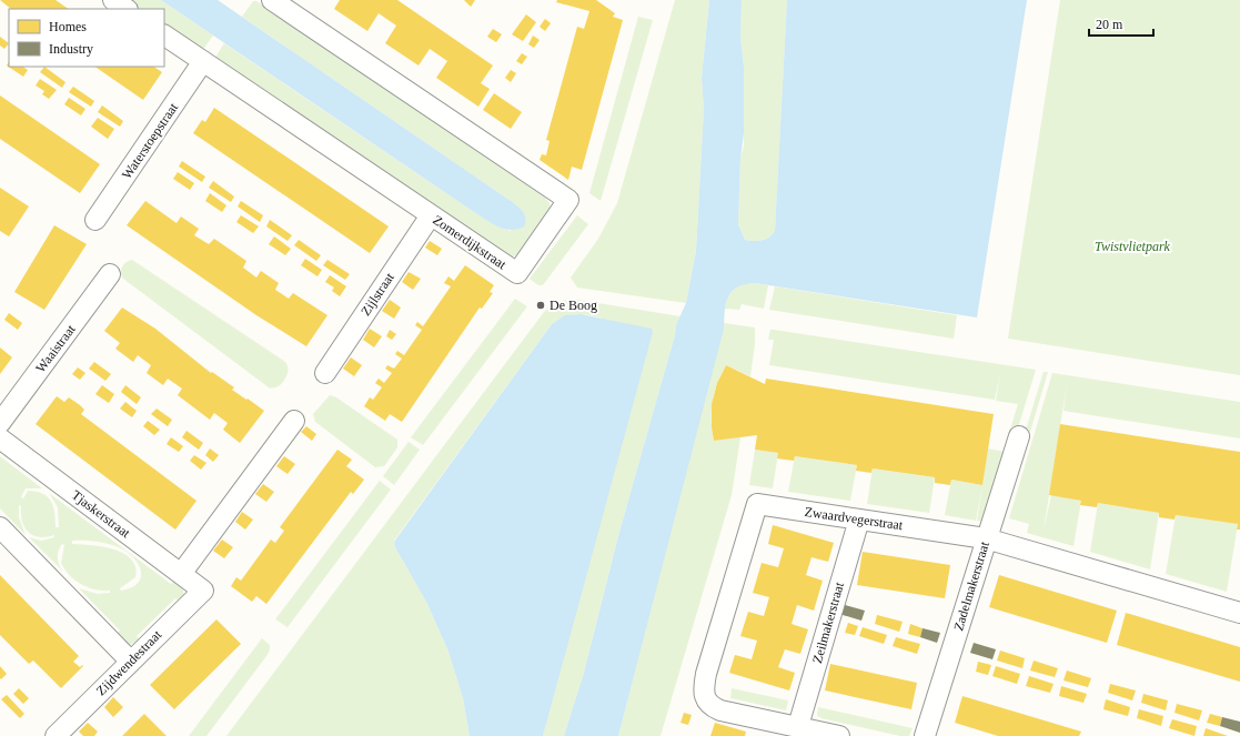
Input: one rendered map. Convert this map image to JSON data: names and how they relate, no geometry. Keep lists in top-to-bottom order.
{
  "streets": {
    "street": [
      "Waterstoepstraat",
      "Zomerdijkstraat",
      "Zijlstraat",
      "Waaistraat",
      "Tjaskerstraat",
      "Zwaardvegerstraat",
      "Zadelmakerstraat",
      "Zeilmakerstraat",
      "Zijdwendestraat"
    ]
  },
  "crossings": [
    ["Waterstoepstraat", "Zomerdijkstraat"],
    ["Zomerdijkstraat", "Zijlstraat"],
    ["Tjaskerstraat", "Zijdwendestraat"],
    ["Zwaardvegerstraat", "Zadelmakerstraat"],
    ["Zwaardvegerstraat", "Zeilmakerstraat"]
  ],
  "parks": ["Twistvlietpark"],
  "places": ["De Boog"],
  "legend": ["Homes", "Industry"],
  "scale_bar": "20 m"
}
